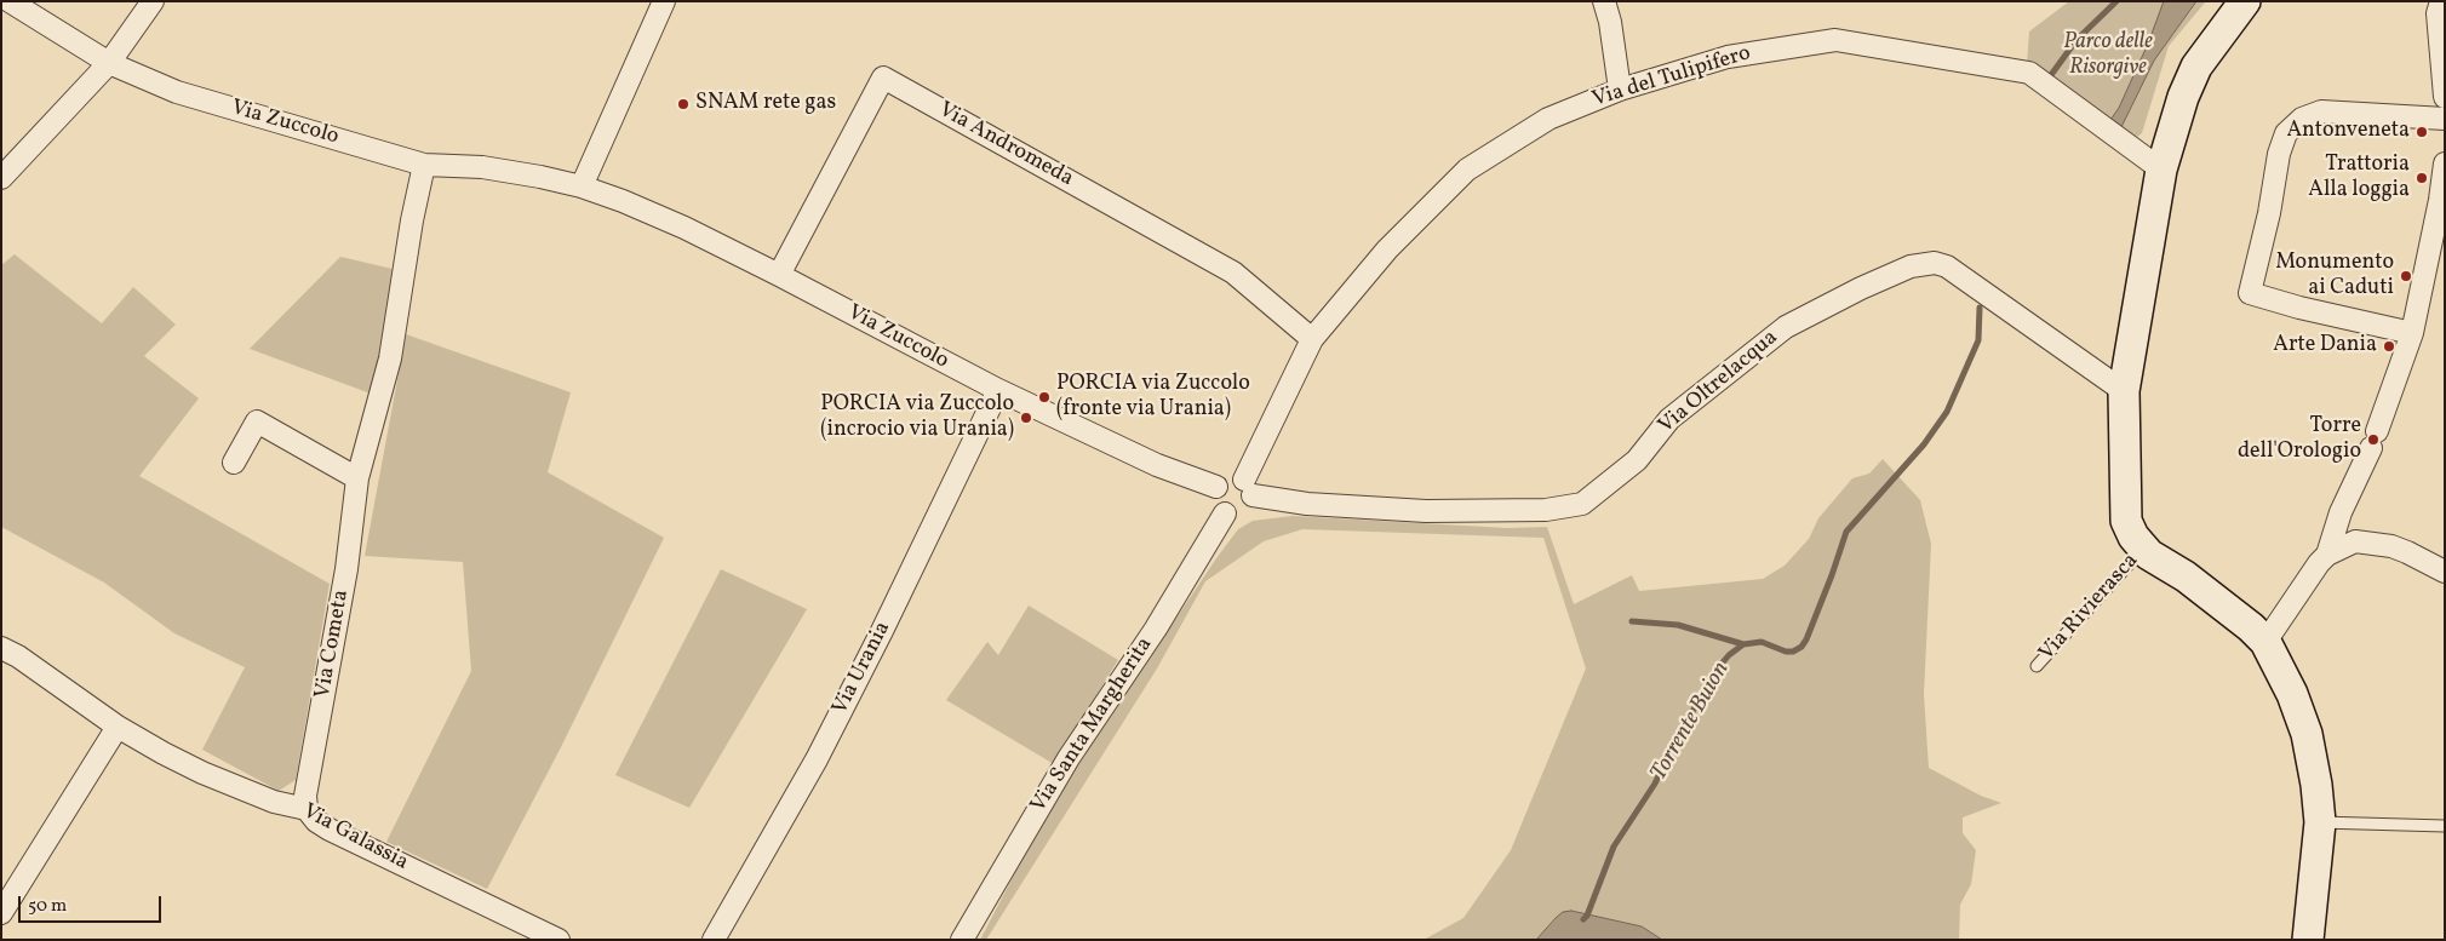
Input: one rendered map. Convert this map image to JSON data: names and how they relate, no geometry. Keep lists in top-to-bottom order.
{
  "streets": {
    "street": [
      "Via del Tulipifero",
      "Via Zuccolo",
      "Via Andromeda",
      "Via Oltrelacqua",
      "Via Rivierasca",
      "Via Cometa",
      "Via Urania",
      "Via Santa Margherita",
      "Via Galassia"
    ]
  },
  "crossings": [
    ["Via del Tulipifero", "Via Zuccolo"],
    ["Via del Tulipifero", "Via Andromeda"],
    ["Via del Tulipifero", "Via Oltrelacqua"],
    ["Via del Tulipifero", "Via Rivierasca"],
    ["Via del Tulipifero", "Via Santa Margherita"],
    ["Via Zuccolo", "Via Andromeda"],
    ["Via Zuccolo", "Via Oltrelacqua"],
    ["Via Zuccolo", "Via Cometa"],
    ["Via Zuccolo", "Via Urania"],
    ["Via Zuccolo", "Via Santa Margherita"],
    ["Via Oltrelacqua", "Via Rivierasca"],
    ["Via Oltrelacqua", "Via Santa Margherita"],
    ["Via Cometa", "Via Galassia"]
  ],
  "water": ["Torrente Buion"],
  "parks": ["Parco delle Risorgive"],
  "places": [
    "SNAM rete gas",
    "Antonveneta",
    "Trattoria Alla loggia",
    "Monumento ai Caduti",
    "Arte Dania",
    "PORCIA via Zuccolo (fronte via Urania)",
    "PORCIA via Zuccolo (incrocio via Urania)",
    "Torre dell'Orologio"
  ],
  "scale_bar": "50 m"
}
